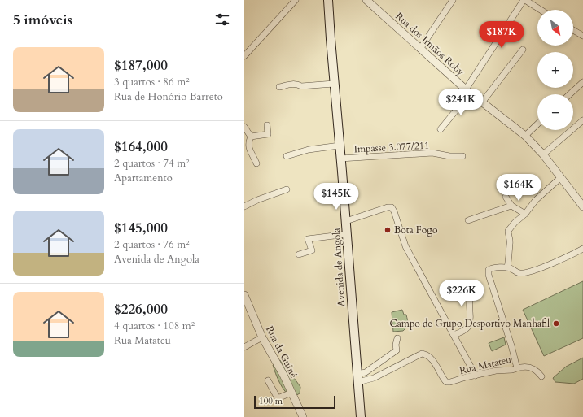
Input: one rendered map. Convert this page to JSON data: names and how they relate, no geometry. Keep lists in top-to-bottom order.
{
  "streets": {
    "main road": ["Avenida de Angola"],
    "street": [
      "Rua dos Irmãos Roby",
      "Impasse 3.077/211",
      "Rua da Guiné",
      "Rua Matateu"
    ]
  },
  "crossings": [
    ["Impasse 3.077/211", "Avenida de Angola"],
    ["Avenida de Angola", "Rua Matateu"]
  ],
  "places": ["Bota Fogo", "Campo de Grupo Desportivo Manhafil"],
  "scale_bar": "100 m",
  "north": "bottom right",
  "page": {
    "heading": "5 imóveis",
    "map_buttons": ["+", "−"],
    "price": [
      "$187K",
      "$241K",
      "$164K",
      "$145K",
      "$226K"
    ],
    "list": [
      {
        "name": "$187,000",
        "note": "3 quartos · 86 m² · Rua de Honório Barreto"
      },
      {
        "name": "$164,000",
        "note": "2 quartos · 74 m² · Apartamento"
      },
      {
        "name": "$145,000",
        "note": "2 quartos · 76 m² · Avenida de Angola"
      },
      {
        "name": "$226,000",
        "note": "4 quartos · 108 m² · Rua Matateu"
      }
    ],
    "scale": "100 m"
  }
}
